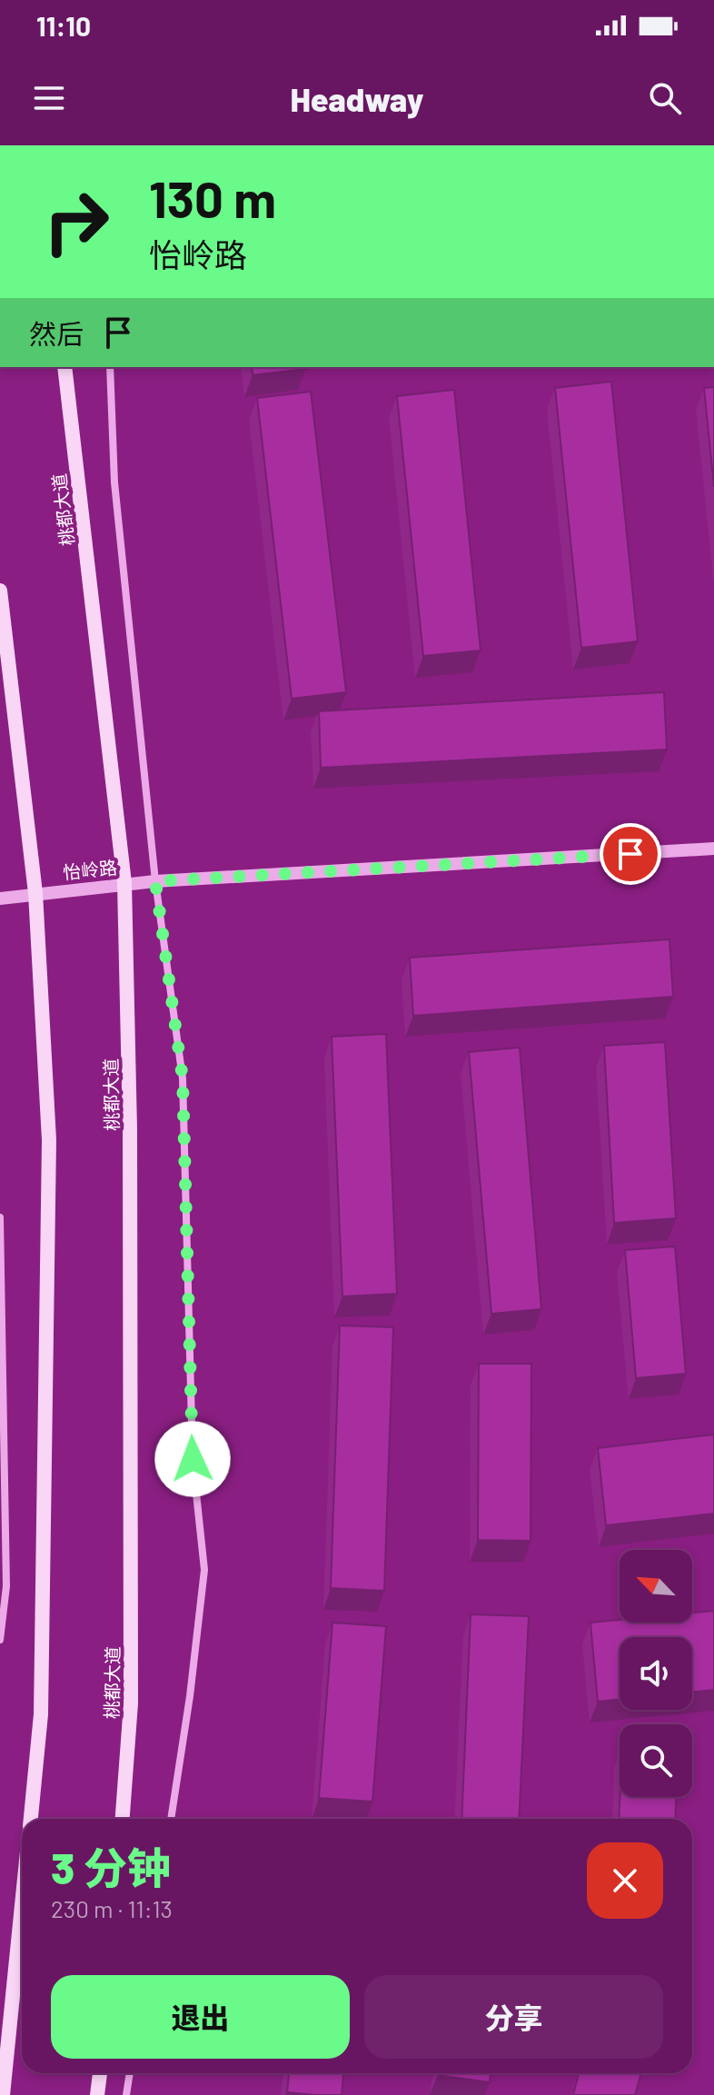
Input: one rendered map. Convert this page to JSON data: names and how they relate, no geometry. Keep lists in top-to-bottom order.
{
  "streets": {
    "main road": ["桃都大道"],
    "street": ["怡岭路"]
  },
  "crossings": [
    ["桃都大道", "怡岭路"]
  ],
  "north": "top left",
  "page": {
    "status": "11:10",
    "header": "Headway",
    "turn": ["130 m", "怡岭路"],
    "then": "然后",
    "heading": ["3 分钟", "230 m · 11:13"],
    "buttons": ["退出", "分享"]
  }
}
